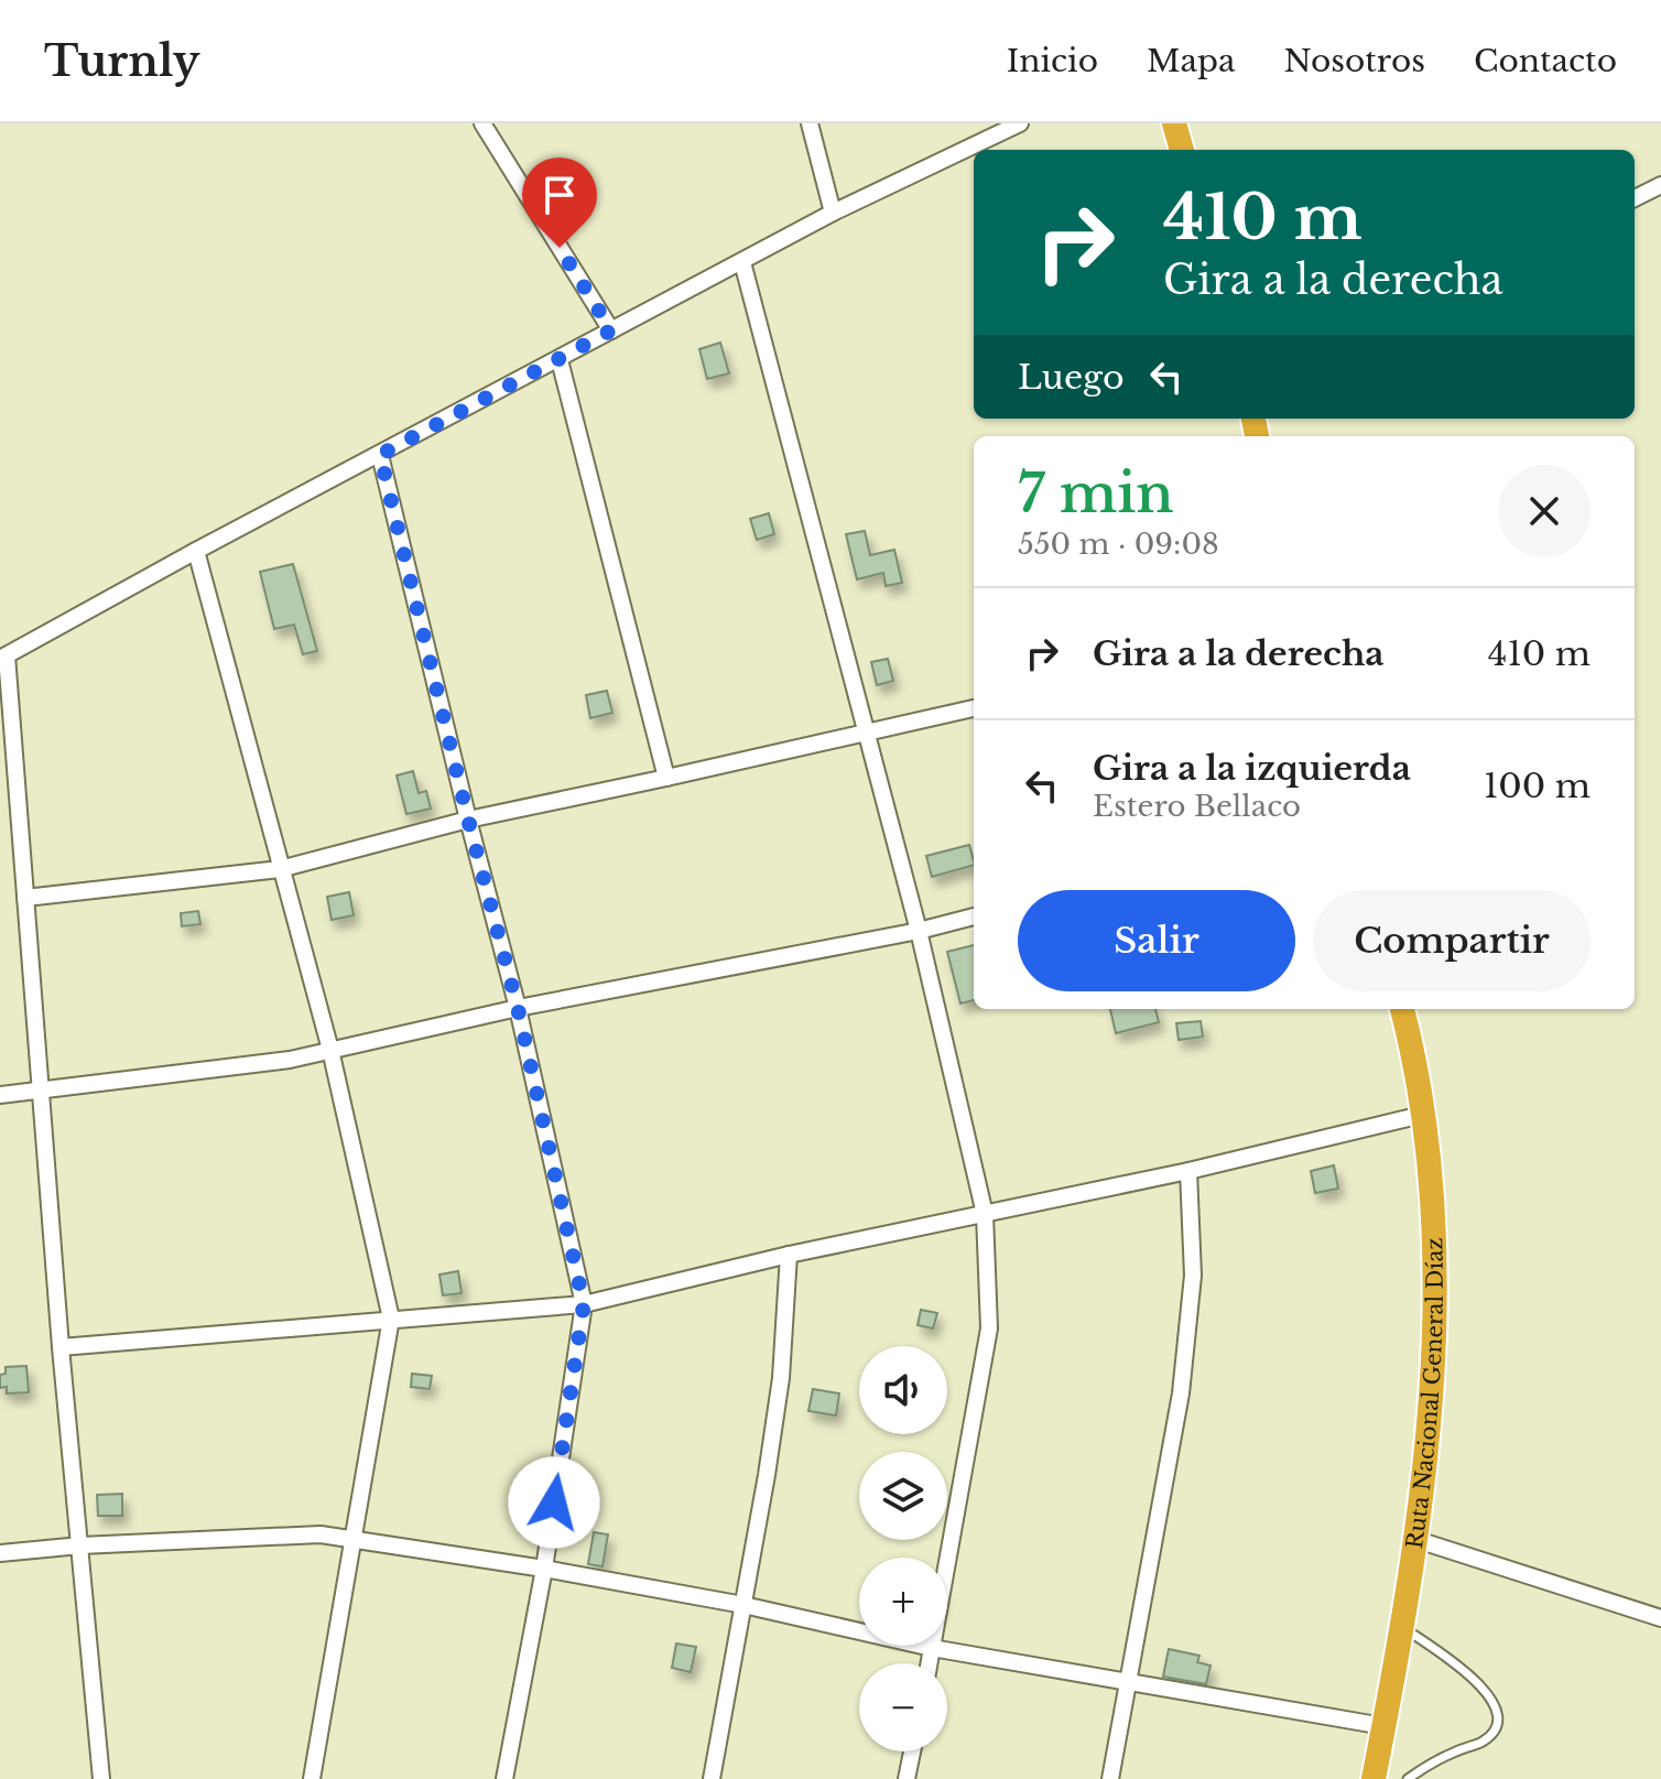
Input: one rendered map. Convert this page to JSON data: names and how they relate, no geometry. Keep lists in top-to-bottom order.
{
  "streets": {
    "highway": ["Ruta Nacional General Díaz"]
  },
  "page": {
    "header": "Turnly",
    "nav": [
      "Inicio",
      "Mapa",
      "Nosotros",
      "Contacto"
    ],
    "turn": ["410 m", "Gira a la derecha"],
    "then": "Luego",
    "heading": ["7 min", "550 m · 09:08"],
    "list": [
      {
        "name": "Gira a la derecha",
        "value": "410 m"
      },
      {
        "name": "Gira a la izquierda",
        "note": "Estero Bellaco",
        "value": "100 m"
      }
    ],
    "buttons": ["Salir", "Compartir"],
    "map_buttons": ["+", "−"]
  }
}
